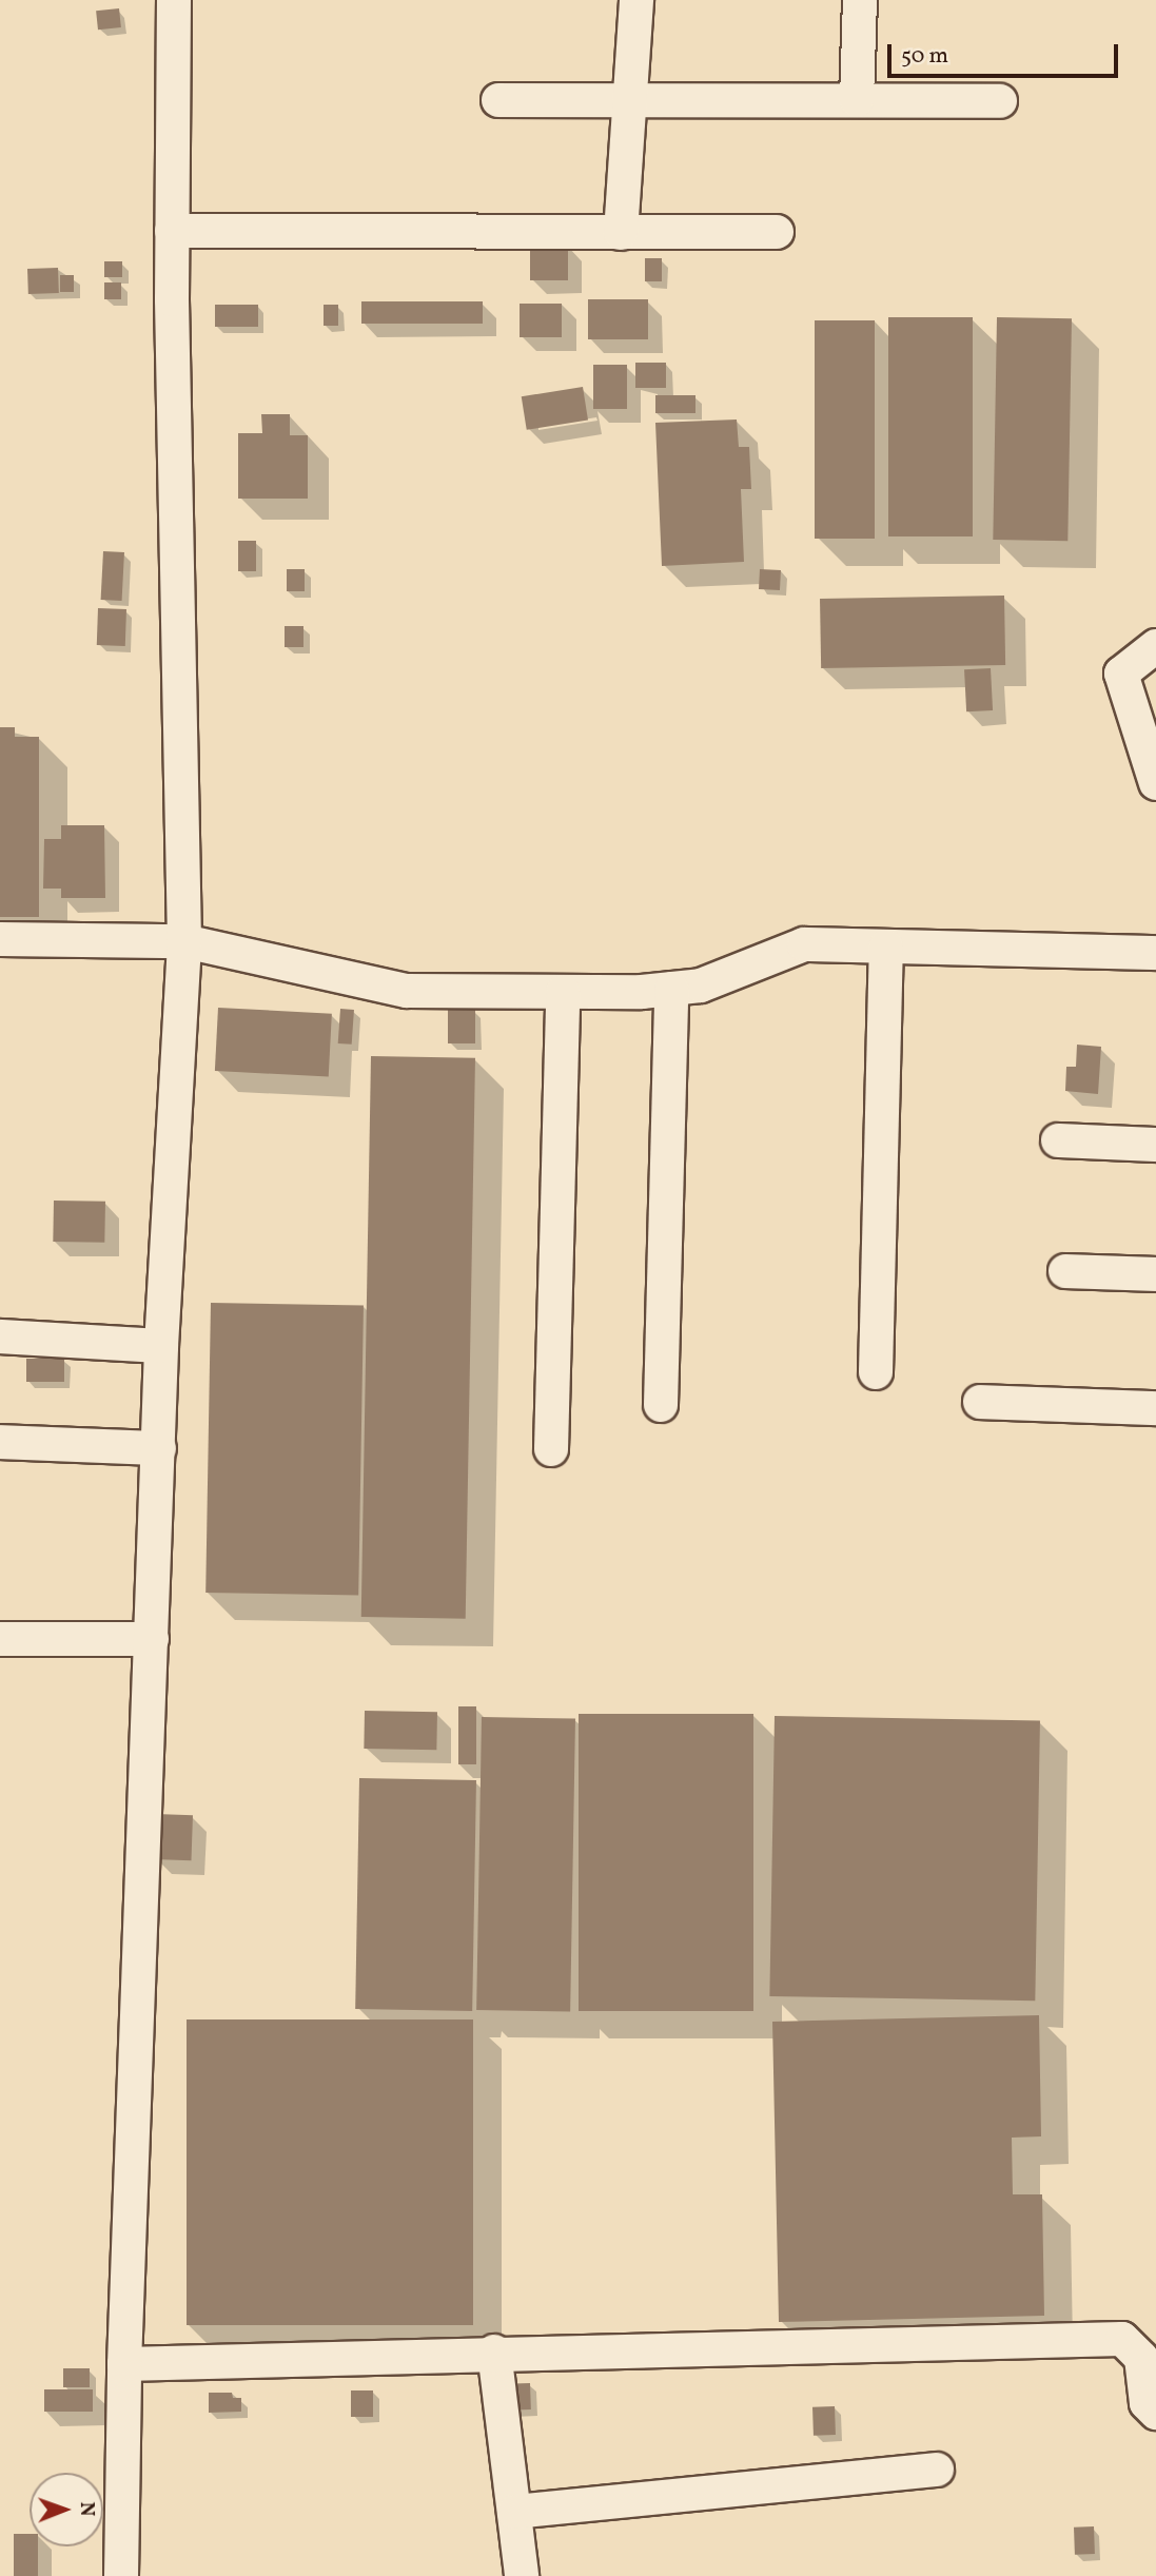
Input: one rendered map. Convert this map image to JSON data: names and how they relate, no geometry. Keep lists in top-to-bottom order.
{
  "scale_bar": "50 m",
  "north": "right"
}
